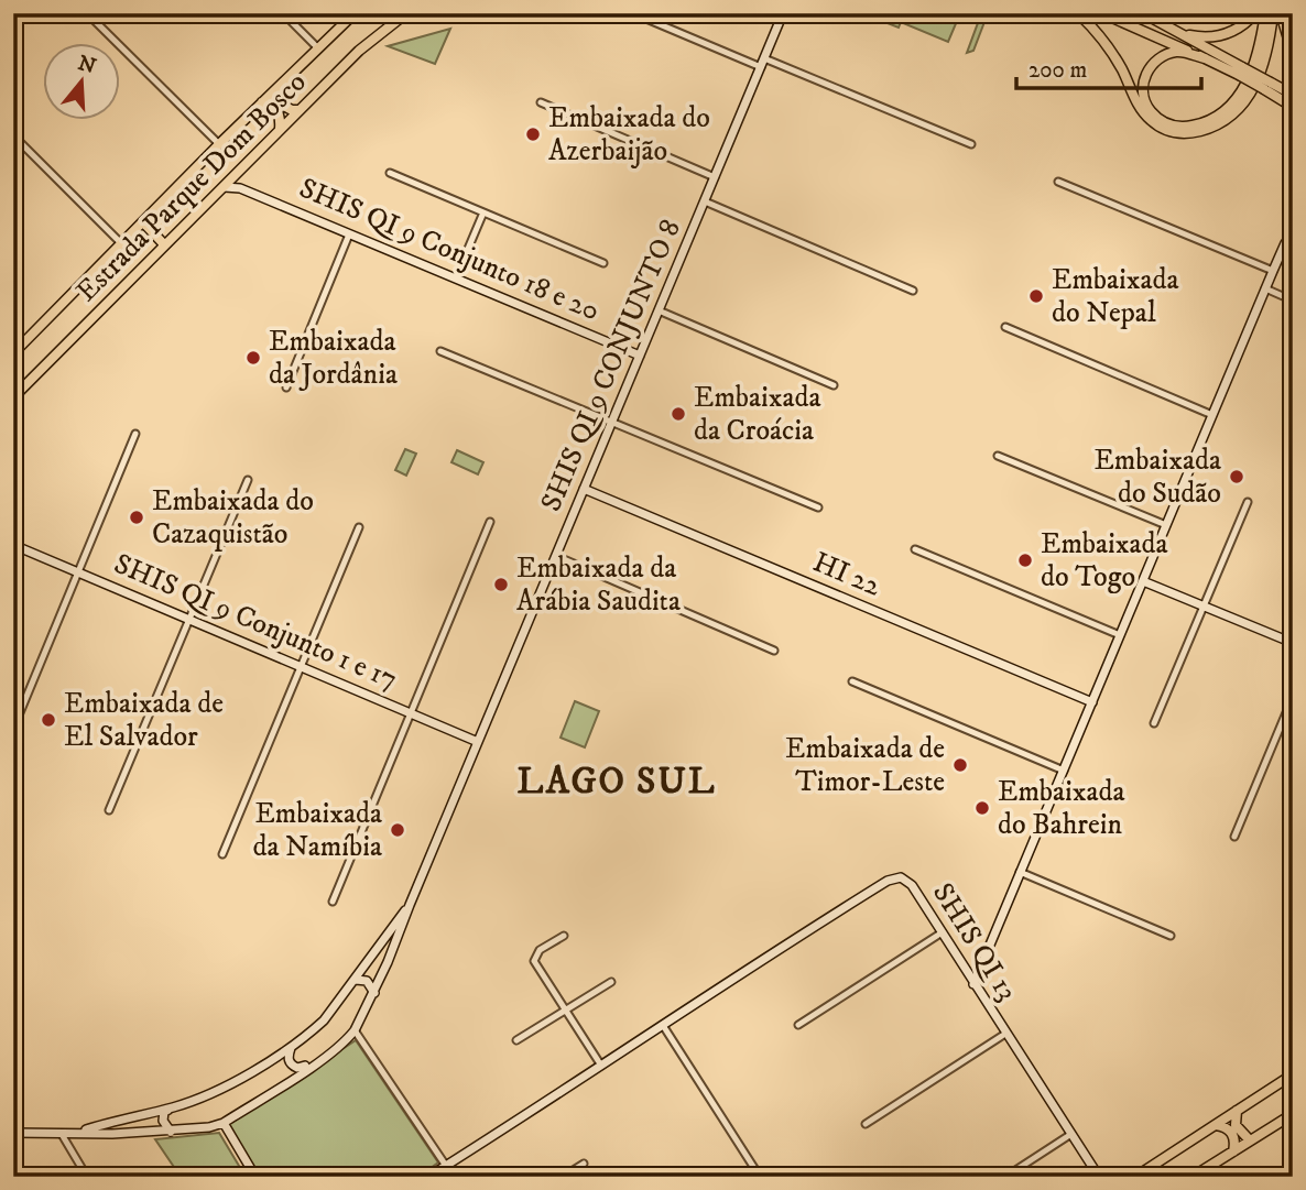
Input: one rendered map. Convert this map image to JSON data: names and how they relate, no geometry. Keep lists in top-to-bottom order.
{
  "streets": {
    "main road": ["Estrada Parque Dom Bosco"],
    "street": [
      "SHIS QI 9 Conjunto 18 e 20",
      "SHIS QI 9 CONJUNTO 8",
      "HI 22",
      "SHIS QI 9 Conjunto 1 e 17",
      "SHIS QI 13"
    ]
  },
  "crossings": [
    ["Estrada Parque Dom Bosco", "SHIS QI 9 Conjunto 18 e 20"],
    ["SHIS QI 9 Conjunto 18 e 20", "SHIS QI 9 CONJUNTO 8"],
    ["SHIS QI 9 CONJUNTO 8", "HI 22"],
    ["SHIS QI 9 CONJUNTO 8", "SHIS QI 9 Conjunto 1 e 17"]
  ],
  "districts": ["LAGO SUL"],
  "places": [
    "Embaixada do Azerbaijão",
    "Embaixada do Nepal",
    "Embaixada da Jordânia",
    "Embaixada da Croácia",
    "Embaixada do Sudão",
    "Embaixada do Cazaquistão",
    "Embaixada do Togo",
    "Embaixada da Arábia Saudita",
    "Embaixada de El Salvador",
    "Embaixada de Timor-Leste",
    "Embaixada do Bahrein",
    "Embaixada da Namíbia"
  ],
  "scale_bar": "200 m",
  "north": "top"
}
